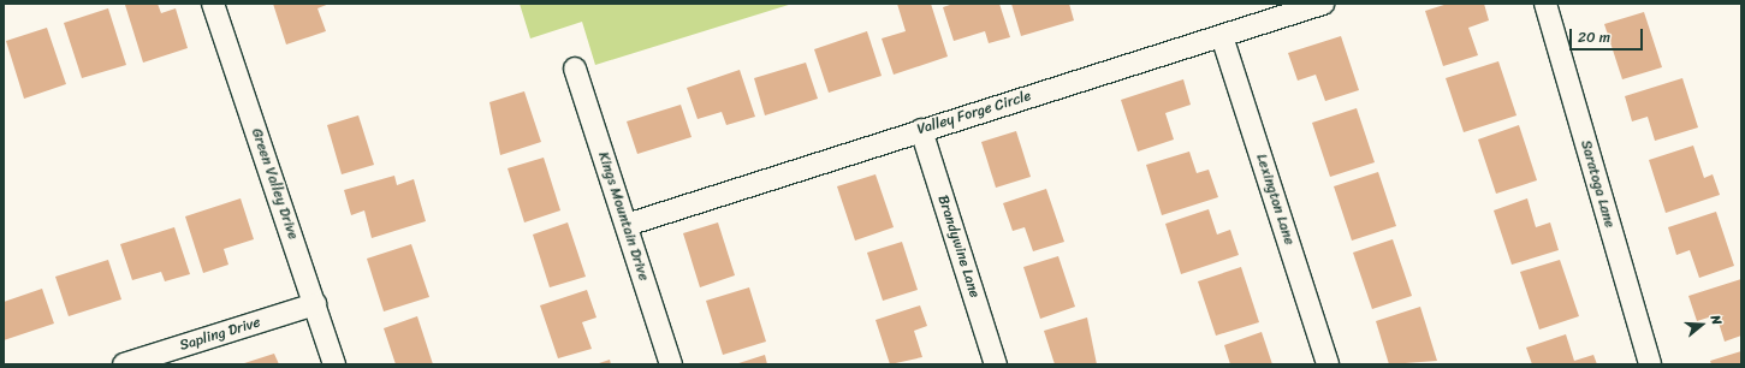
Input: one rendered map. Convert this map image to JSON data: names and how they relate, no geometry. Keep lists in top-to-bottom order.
{
  "streets": {
    "street": [
      "Valley Forge Circle",
      "Green Valley Drive",
      "Saratoga Lane",
      "Lexington Lane",
      "Kings Mountain Drive",
      "Brandywine Lane",
      "Sapling Drive"
    ]
  },
  "crossings": [
    ["Valley Forge Circle", "Lexington Lane"],
    ["Valley Forge Circle", "Kings Mountain Drive"],
    ["Valley Forge Circle", "Brandywine Lane"],
    ["Green Valley Drive", "Sapling Drive"]
  ],
  "scale_bar": "20 m",
  "north": "right"
}
